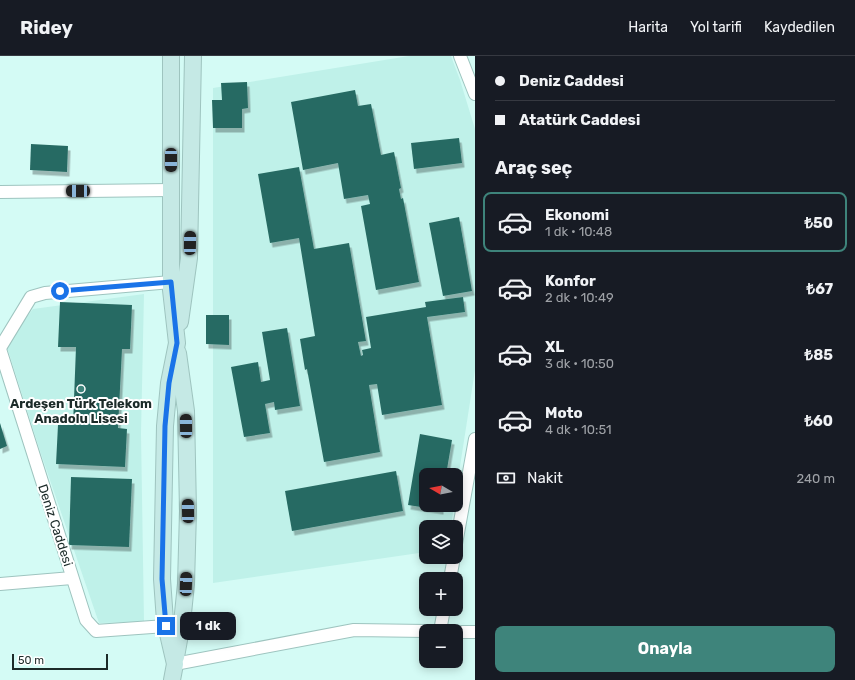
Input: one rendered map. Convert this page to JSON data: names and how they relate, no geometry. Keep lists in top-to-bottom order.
{
  "streets": {
    "street": ["Deniz Caddesi"]
  },
  "places": ["Ardeşen Türk Telekom Anadolu Lisesi"],
  "scale_bar": "50 m",
  "north": "left",
  "page": {
    "header": "Ridey",
    "nav": ["Harita", "Yol tarifi", "Kaydedilen"],
    "banner": ["Deniz Caddesi", "Atatürk Caddesi"],
    "heading": "Araç seç",
    "list": [
      {
        "name": "Ekonomi",
        "note": "1 dk · 10:48",
        "value": "₺50"
      },
      {
        "name": "Konfor",
        "note": "2 dk · 10:49",
        "value": "₺67"
      },
      {
        "name": "XL",
        "note": "3 dk · 10:50",
        "value": "₺85"
      },
      {
        "name": "Moto",
        "note": "4 dk · 10:51",
        "value": "₺60"
      }
    ],
    "pay": ["Nakit", "240 m"],
    "map_buttons": ["+", "−"],
    "bubble": "1 dk",
    "buttons": "Onayla",
    "scale": "50 m"
  }
}
